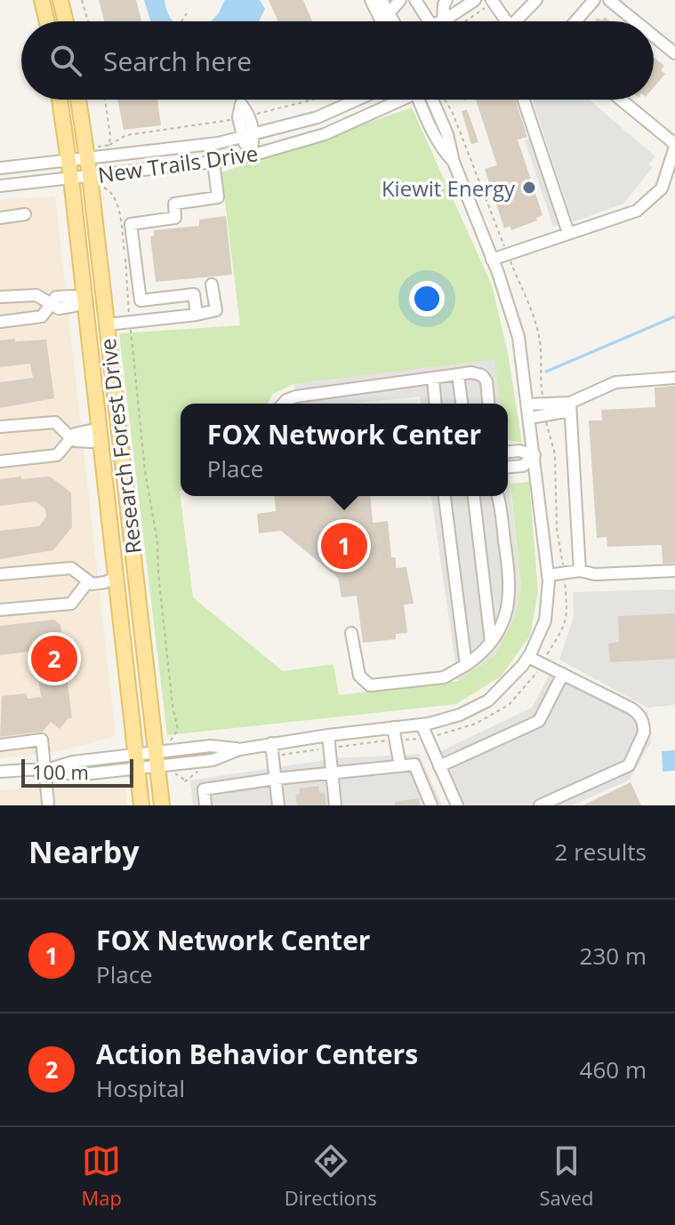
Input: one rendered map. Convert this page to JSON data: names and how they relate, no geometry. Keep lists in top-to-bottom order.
{
  "streets": {
    "main road": ["Research Forest Drive"],
    "street": ["New Trails Drive"]
  },
  "crossings": [
    ["New Trails Drive", "Research Forest Drive"]
  ],
  "places": ["Kiewit Energy"],
  "scale_bar": "100 m",
  "page": {
    "search": "Search here",
    "popup": ["FOX Network Center", "Place"],
    "pins": ["1", "2"],
    "scale": "100 m",
    "heading": ["Nearby", "2 results"],
    "list": [
      {
        "mark": "1",
        "name": "FOX Network Center",
        "note": "Place",
        "value": "230 m"
      },
      {
        "mark": "2",
        "name": "Action Behavior Centers",
        "note": "Hospital",
        "value": "460 m"
      }
    ],
    "nav": ["Map", "Directions", "Saved"]
  }
}
